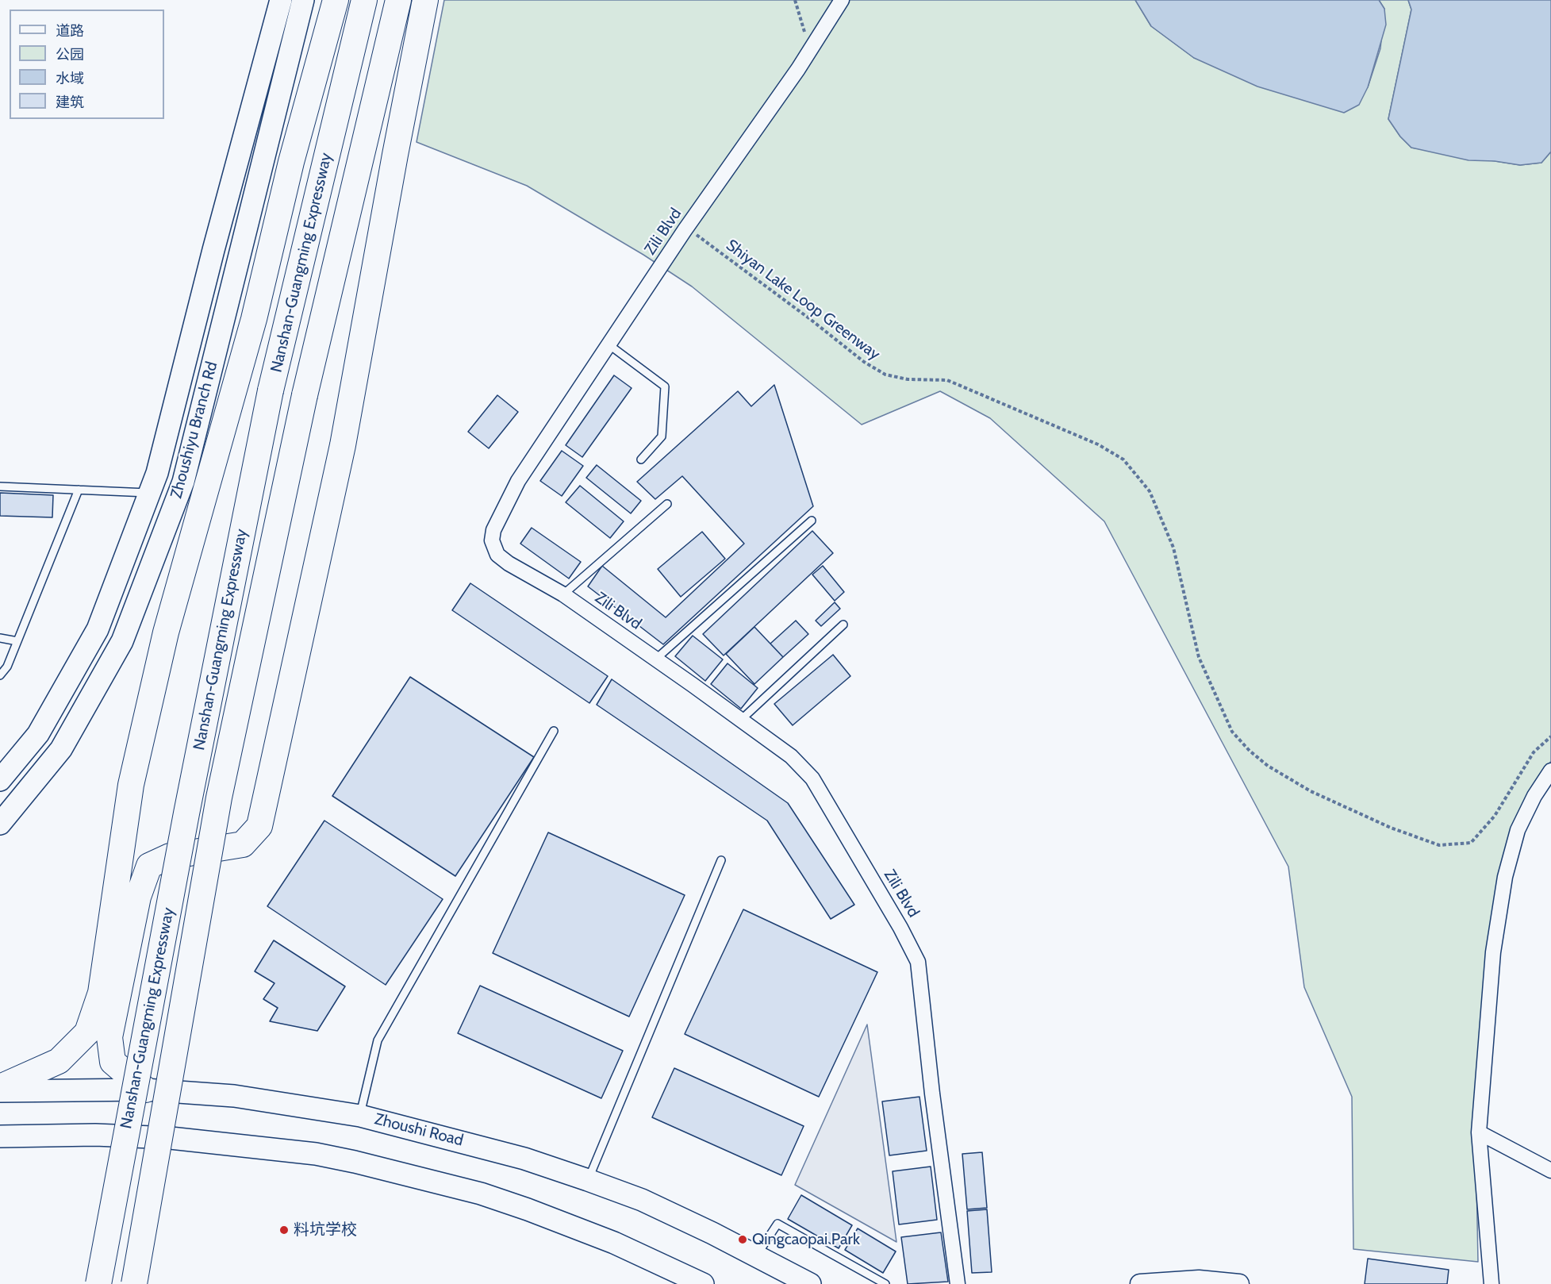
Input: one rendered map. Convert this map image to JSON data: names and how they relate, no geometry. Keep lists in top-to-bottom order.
{
  "streets": {
    "highway": ["Nanshan-Guangming Expressway"],
    "main road": ["Zhoushiyu Branch Rd", "Zhoushi Road"],
    "street": ["Zili Blvd"],
    "path": ["Shiyan Lake Loop Greenway"]
  },
  "places": ["料坑学校", "Qingcaopai Park"],
  "legend": [
    "道路",
    "公园",
    "水域",
    "建筑"
  ]
}
